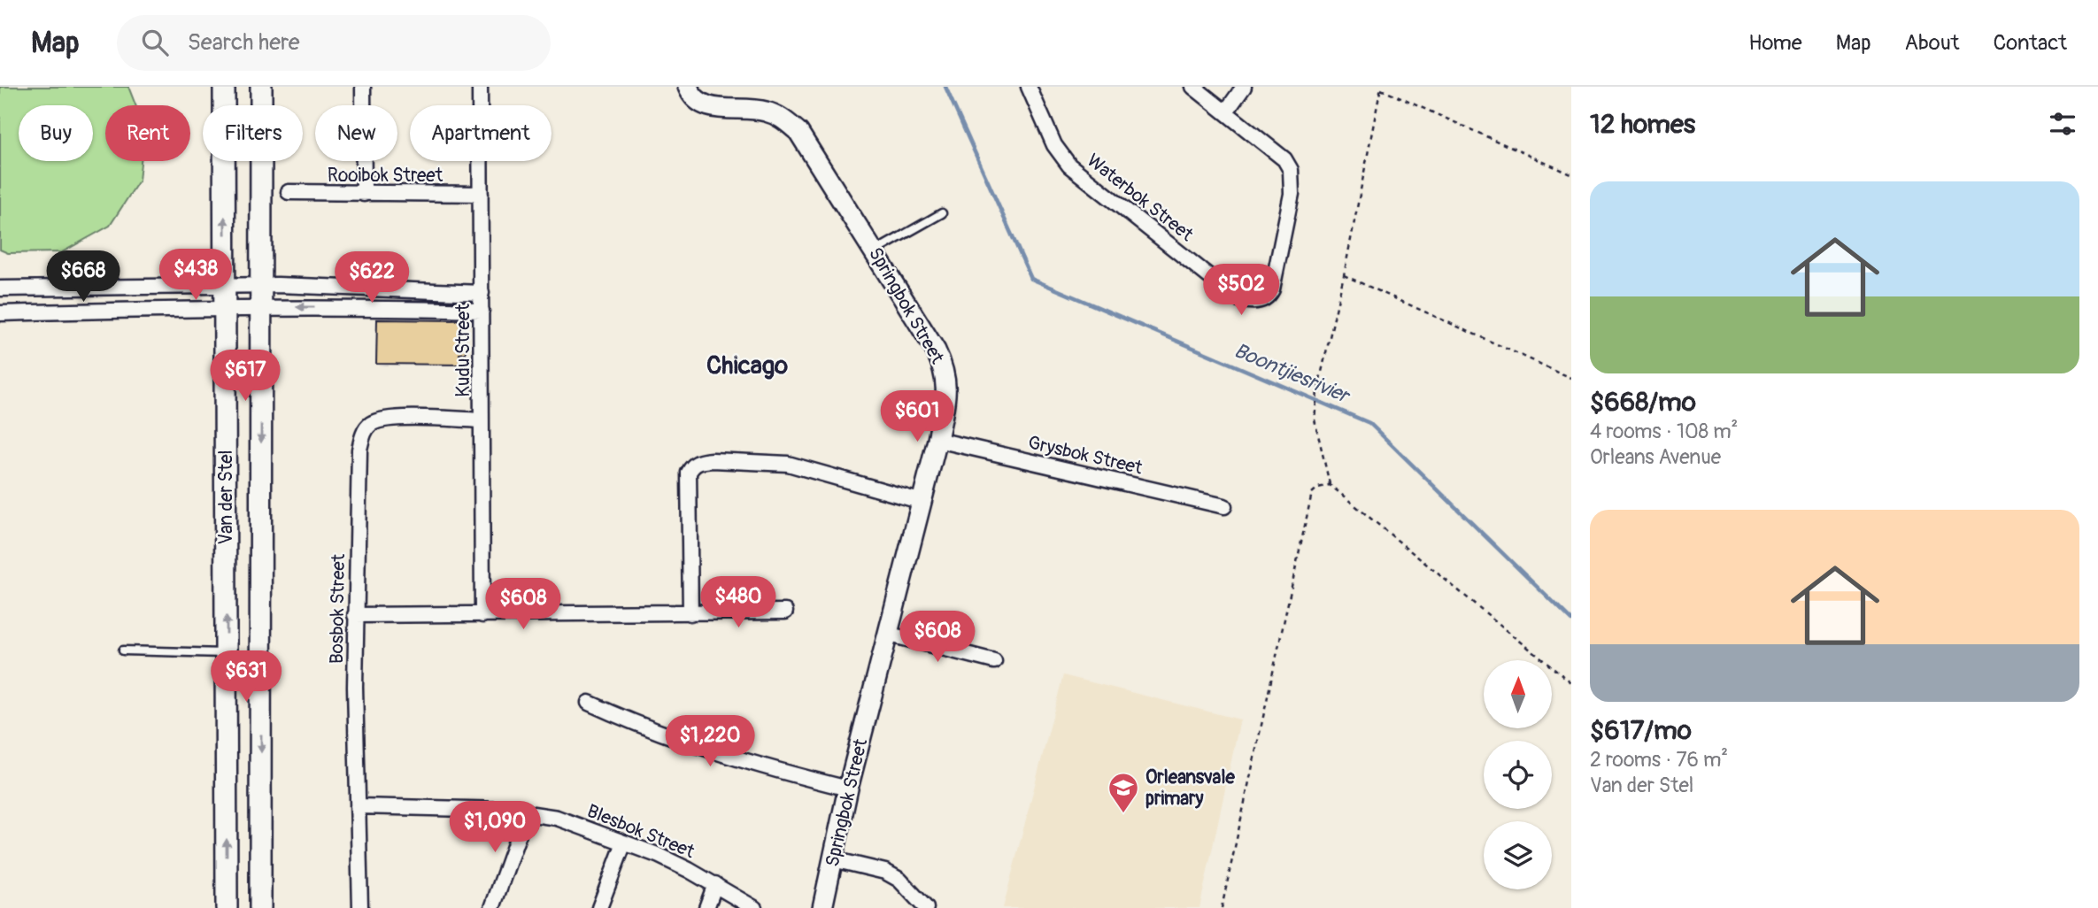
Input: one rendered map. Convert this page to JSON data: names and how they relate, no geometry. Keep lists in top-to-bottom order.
{
  "streets": {
    "main road": ["Van der Stel"],
    "street": [
      "Rooibok Street",
      "Waterbok Street",
      "Springbok Street",
      "Kudu Street",
      "Grysbok Street",
      "Bosbok Street",
      "Blesbok Street"
    ]
  },
  "crossings": [
    ["Rooibok Street", "Kudu Street"],
    ["Springbok Street", "Grysbok Street"],
    ["Kudu Street", "Bosbok Street"],
    ["Bosbok Street", "Blesbok Street"]
  ],
  "districts": ["Chicago"],
  "water": ["Boontjiesrivier"],
  "places": {
    "school or university": ["Orleansvale primary"]
  },
  "north": "top",
  "page": {
    "header": "Map",
    "search": "Search here",
    "nav": [
      "Home",
      "Map",
      "About",
      "Contact"
    ],
    "heading": "12 homes",
    "chip": [
      "Buy",
      "Rent",
      "Filters",
      "New",
      "Apartment"
    ],
    "list": [
      {
        "name": "$668/mo",
        "note": "4 rooms · 108 m² · Orleans Avenue"
      },
      {
        "name": "$617/mo",
        "note": "2 rooms · 76 m² · Van der Stel"
      }
    ],
    "price": [
      "$438",
      "$668",
      "$622",
      "$502",
      "$617",
      "$601",
      "$480",
      "$608",
      "$608",
      "$631",
      "$1,220",
      "$1,090"
    ]
  }
}
